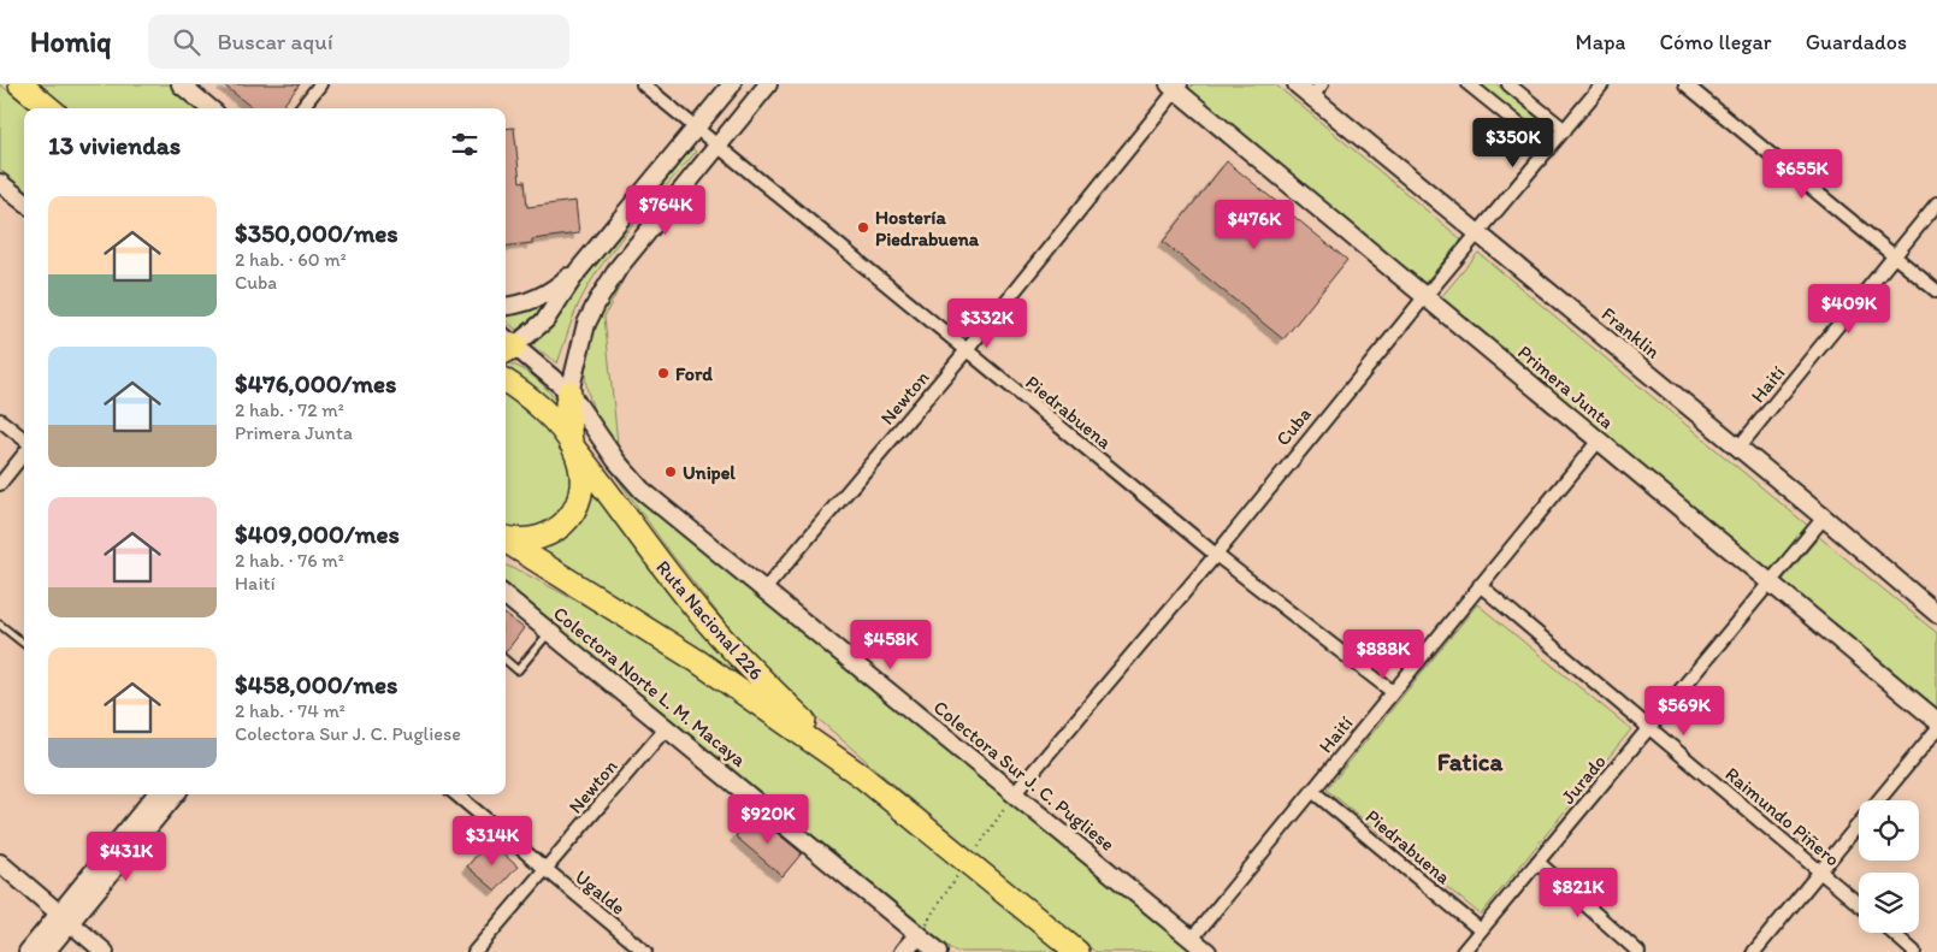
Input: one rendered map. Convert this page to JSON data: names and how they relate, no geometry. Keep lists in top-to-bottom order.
{
  "streets": {
    "highway": ["Ruta Nacional 226"],
    "main road": [
      "Franklin",
      "Primera Junta",
      "Colectora Norte L. M. Macaya",
      "Colectora Sur J. C. Pugliese"
    ],
    "street": [
      "Haití",
      "Newton",
      "Piedrabuena",
      "Cuba",
      "Jurado",
      "Raimundo Piñero",
      "Ugalde"
    ]
  },
  "crossings": [
    ["Franklin", "Haití"],
    ["Franklin", "Cuba"],
    ["Franklin", "Jurado"],
    ["Haití", "Primera Junta"],
    ["Haití", "Piedrabuena"],
    ["Haití", "Colectora Sur J. C. Pugliese"],
    ["Haití", "Raimundo Piñero"],
    ["Primera Junta", "Newton"],
    ["Primera Junta", "Cuba"],
    ["Primera Junta", "Jurado"],
    ["Newton", "Piedrabuena"],
    ["Newton", "Colectora Norte L. M. Macaya"],
    ["Newton", "Colectora Sur J. C. Pugliese"],
    ["Newton", "Ugalde"],
    ["Piedrabuena", "Cuba"],
    ["Piedrabuena", "Jurado"],
    ["Cuba", "Colectora Sur J. C. Pugliese"],
    ["Jurado", "Raimundo Piñero"]
  ],
  "districts": ["Fatica"],
  "places": ["Hostería Piedrabuena", "Ford", "Unipel"],
  "page": {
    "header": "Homiq",
    "search": "Buscar aquí",
    "nav": ["Mapa", "Cómo llegar", "Guardados"],
    "heading": "13 viviendas",
    "price": [
      "$350K",
      "$655K",
      "$764K",
      "$476K",
      "$409K",
      "$332K",
      "$458K",
      "$888K",
      "$569K",
      "$920K",
      "$314K",
      "$431K",
      "$821K"
    ],
    "list": [
      {
        "name": "$350,000/mes",
        "note": "2 hab. · 60 m² · Cuba"
      },
      {
        "name": "$476,000/mes",
        "note": "2 hab. · 72 m² · Primera Junta"
      },
      {
        "name": "$409,000/mes",
        "note": "2 hab. · 76 m² · Haití"
      },
      {
        "name": "$458,000/mes",
        "note": "2 hab. · 74 m² · Colectora Sur J. C. Pugliese"
      }
    ]
  }
}
